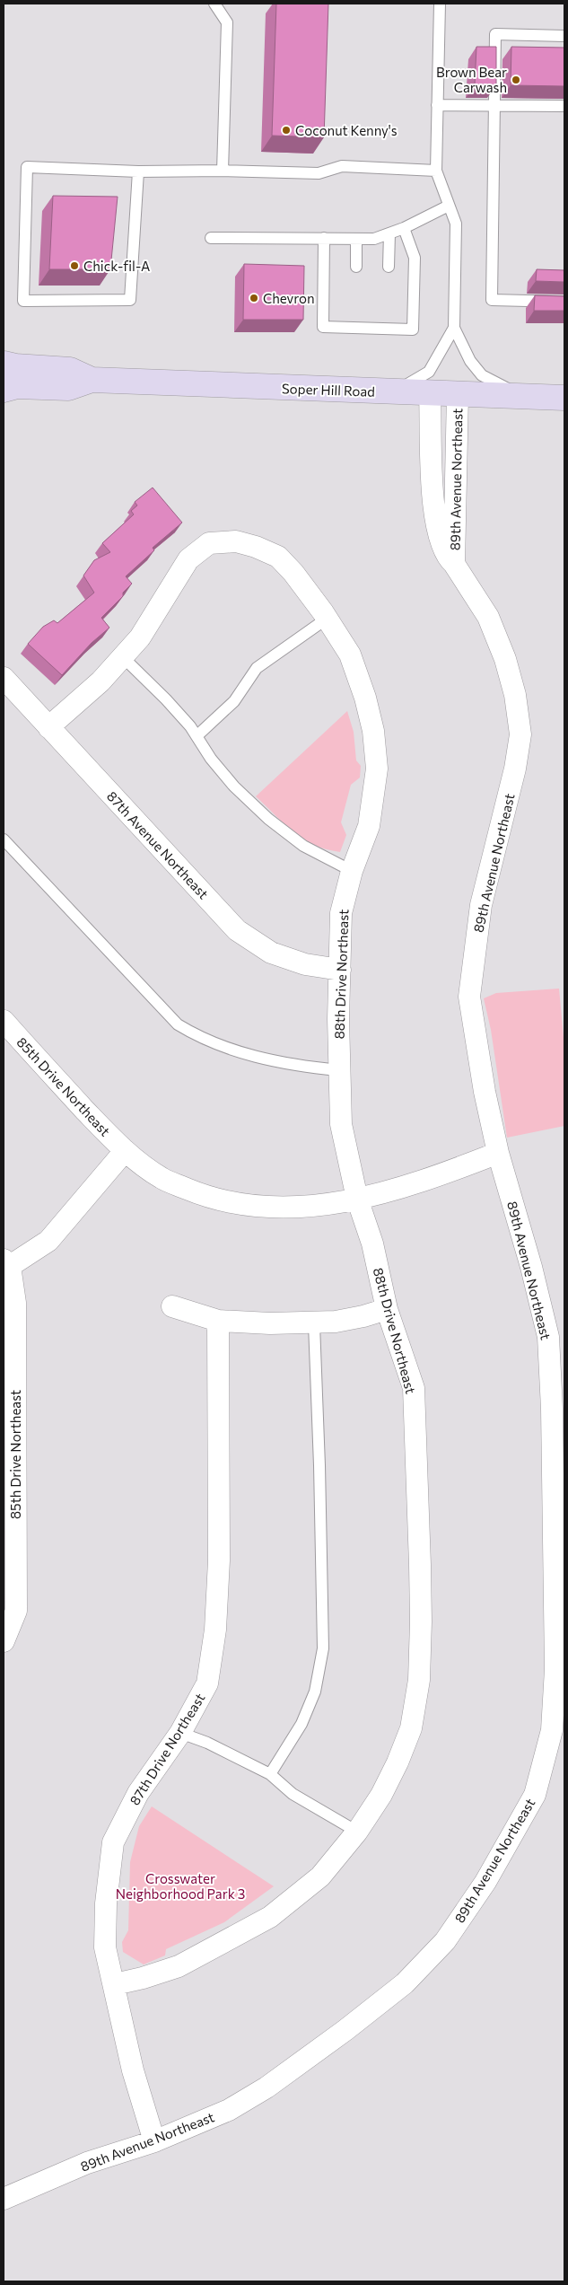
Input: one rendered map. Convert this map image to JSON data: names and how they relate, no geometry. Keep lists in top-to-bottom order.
{
  "streets": {
    "street": [
      "Soper Hill Road",
      "89th Avenue Northeast",
      "87th Avenue Northeast",
      "88th Drive Northeast",
      "85th Drive Northeast",
      "87th Drive Northeast"
    ]
  },
  "crossings": [
    ["Soper Hill Road", "89th Avenue Northeast"],
    ["89th Avenue Northeast", "85th Drive Northeast"],
    ["89th Avenue Northeast", "87th Drive Northeast"],
    ["87th Avenue Northeast", "88th Drive Northeast"],
    ["88th Drive Northeast", "85th Drive Northeast"],
    ["88th Drive Northeast", "87th Drive Northeast"]
  ],
  "parks": ["Crosswater Neighborhood Park 3"],
  "places": [
    "Brown Bear Carwash",
    "Coconut Kenny's",
    "Chick-fil-A",
    "Chevron"
  ]
}
